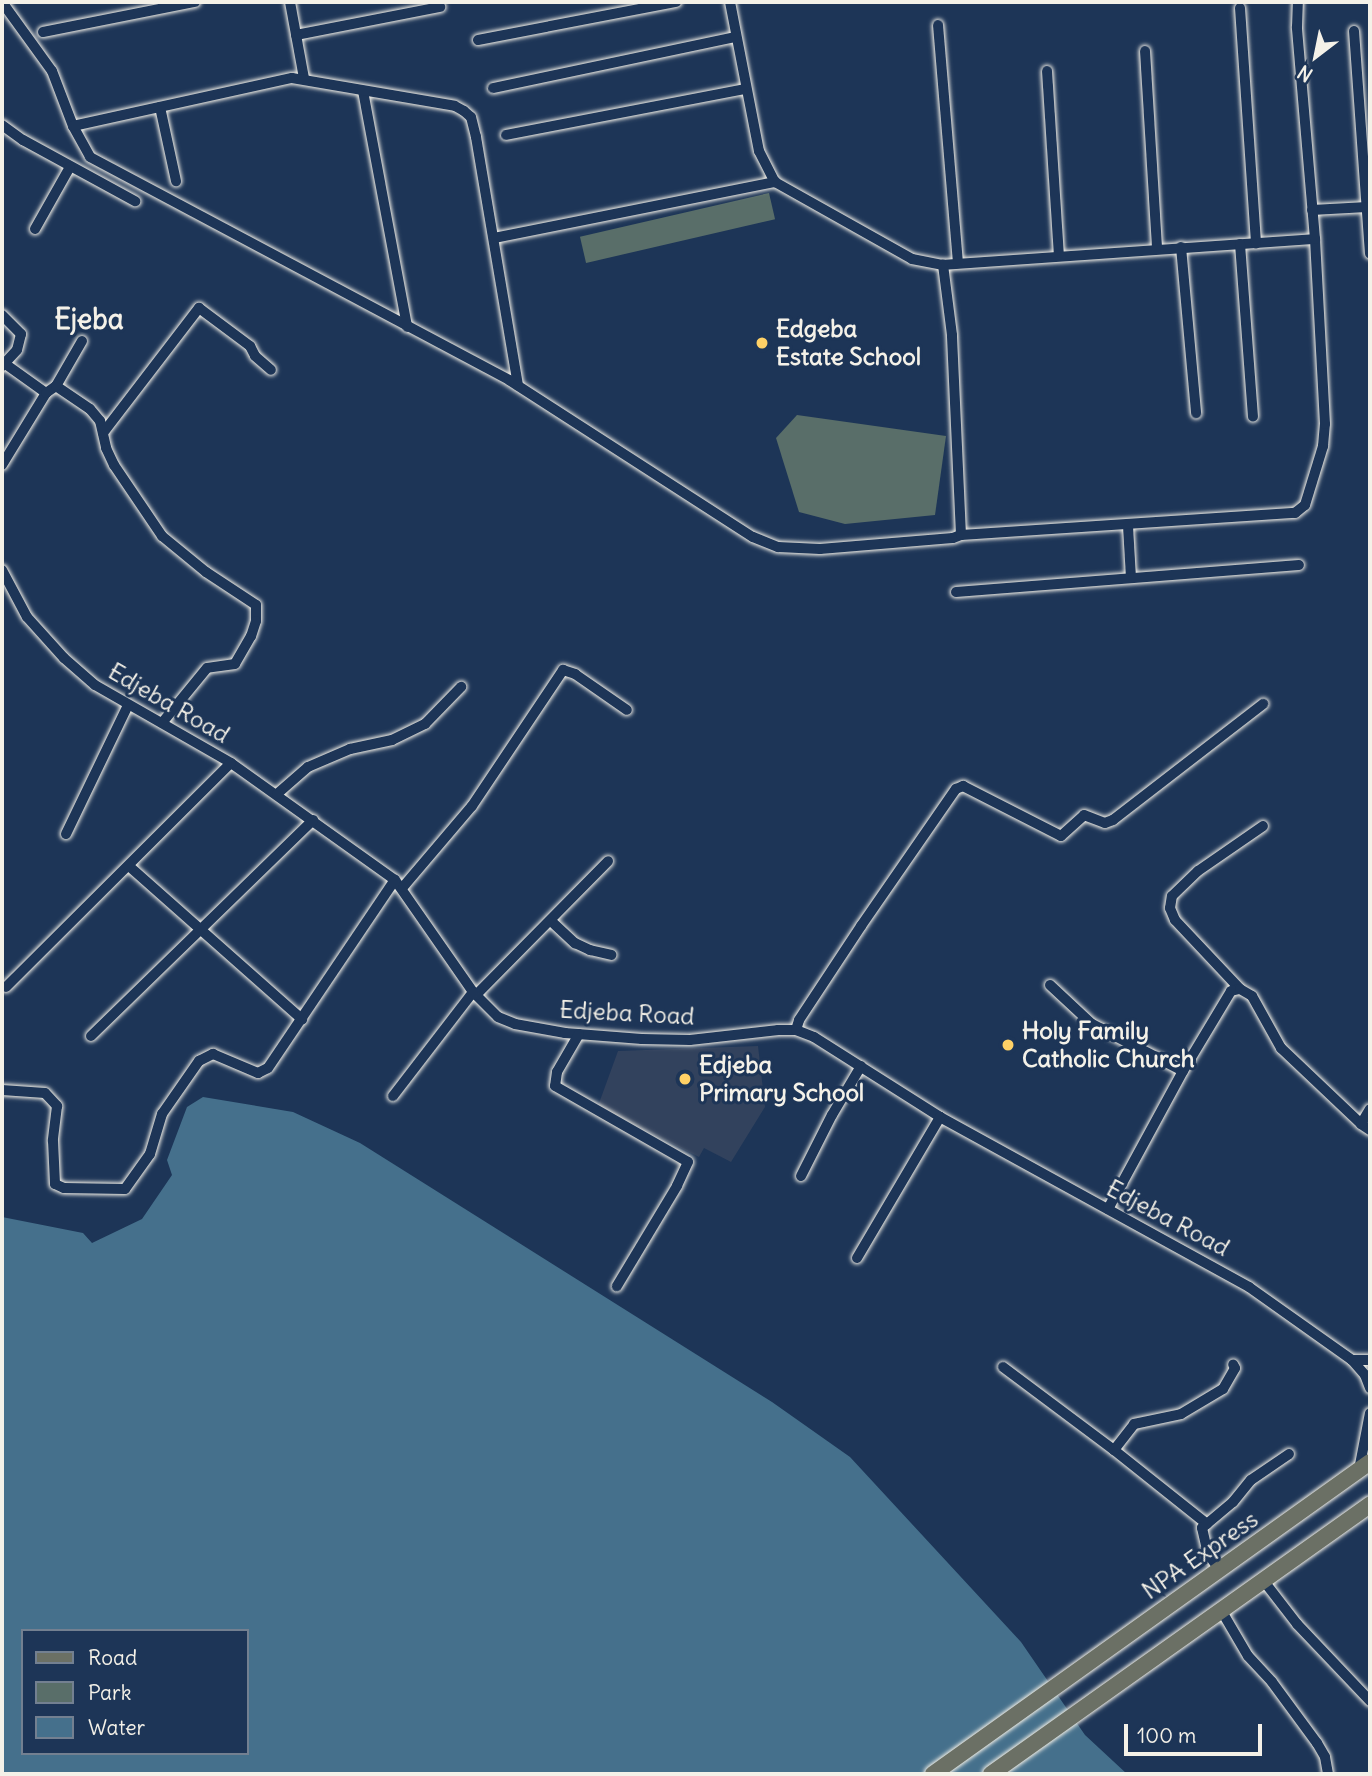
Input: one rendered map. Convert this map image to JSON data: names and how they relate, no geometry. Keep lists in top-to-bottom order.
{
  "streets": {
    "main road": ["NPA Express"],
    "street": ["Edjeba Road"]
  },
  "districts": ["Ejeba"],
  "places": ["Edgeba Estate School", "Holy Family Catholic Church", "Edjeba Primary School"],
  "legend": ["Road", "Park", "Water"],
  "scale_bar": "100 m",
  "north": "bottom left"
}
